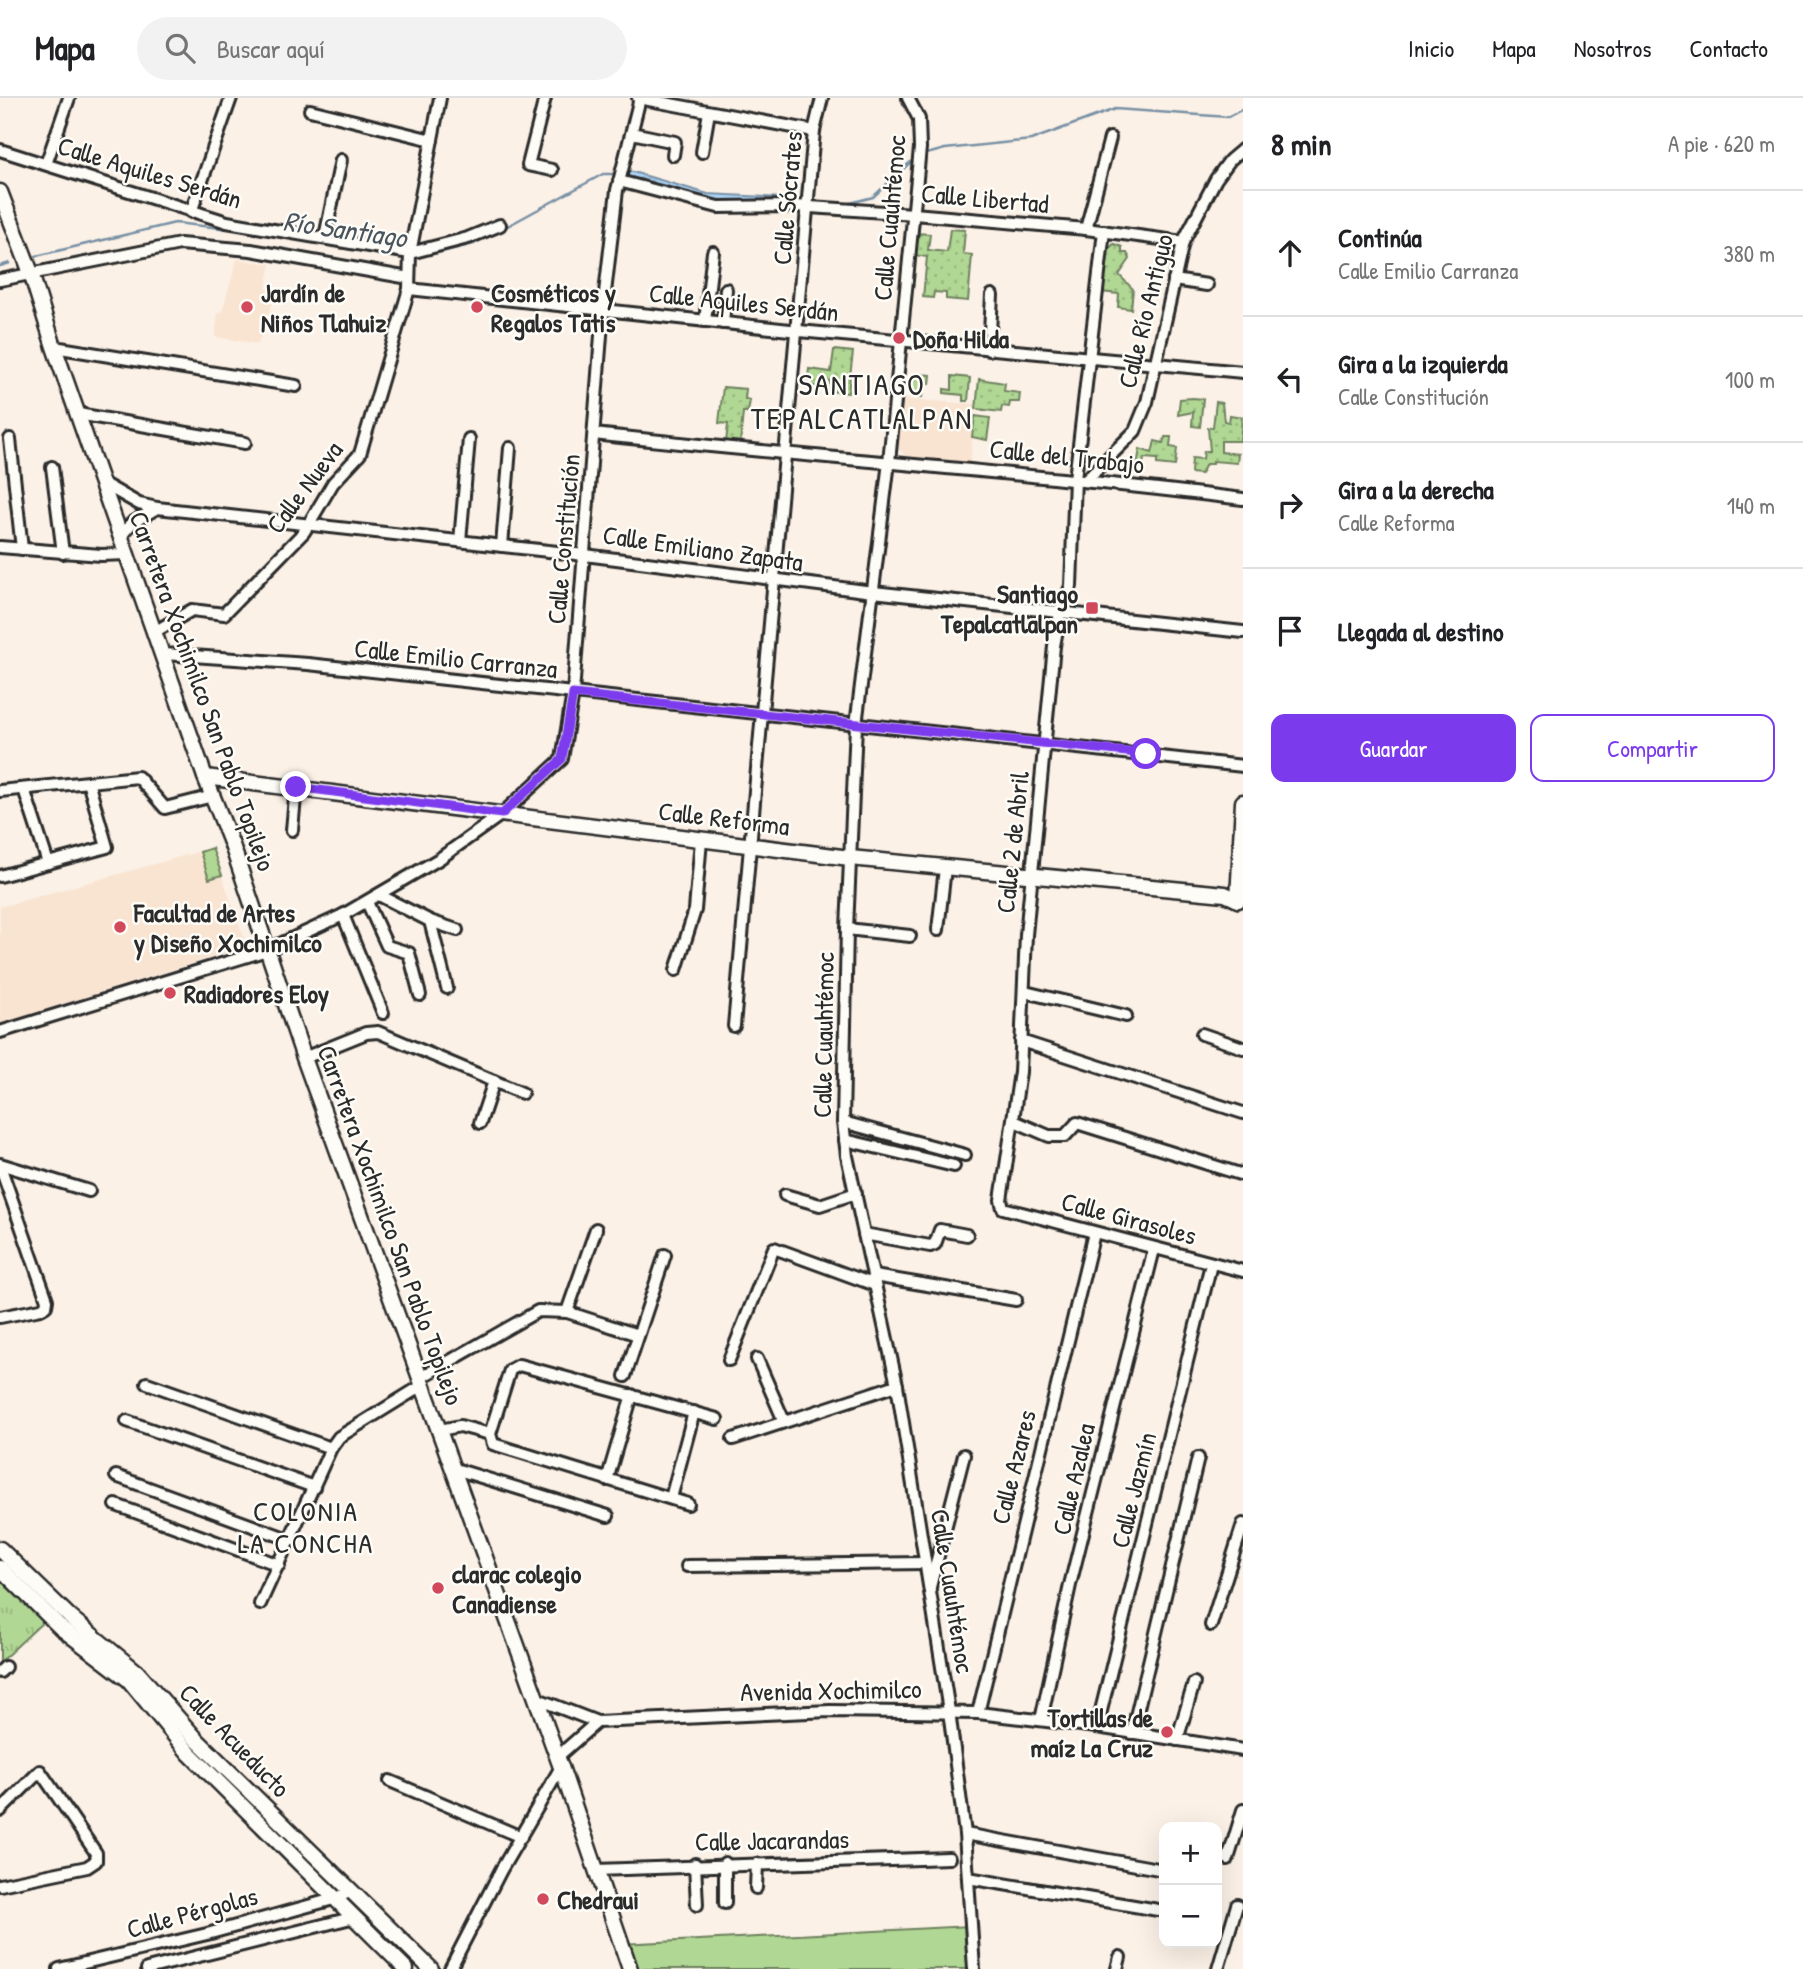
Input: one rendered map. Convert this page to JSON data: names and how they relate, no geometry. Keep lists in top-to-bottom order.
{
  "streets": {
    "street": [
      "Calle Aquiles Serdán",
      "Calle Sócrates",
      "Calle Libertad",
      "Calle Cuauhtémoc",
      "Calle Río Antiguo",
      "Calle del Trabajo",
      "Calle Nueva",
      "Calle Constitución",
      "Calle Emiliano Zapata",
      "Calle Emilio Carranza",
      "Carretera Xochimilco San Pablo Topilejo",
      "Calle Reforma",
      "Calle 2 de Abril",
      "Calle Girasoles",
      "Calle Azares",
      "Calle Azalea",
      "Calle Jazmín",
      "Avenida Xochimilco",
      "Calle Acueducto",
      "Calle Jacarandas",
      "Calle Pérgolas"
    ]
  },
  "crossings": [
    ["Calle Aquiles Serdán", "Calle Sócrates"],
    ["Calle Aquiles Serdán", "Calle Cuauhtémoc"],
    ["Calle Aquiles Serdán", "Calle Río Antiguo"],
    ["Calle Aquiles Serdán", "Calle Nueva"],
    ["Calle Aquiles Serdán", "Calle Constitución"],
    ["Calle Aquiles Serdán", "Carretera Xochimilco San Pablo Topilejo"],
    ["Calle Aquiles Serdán", "Calle 2 de Abril"],
    ["Calle Sócrates", "Calle Libertad"],
    ["Calle Sócrates", "Calle del Trabajo"],
    ["Calle Sócrates", "Calle Emiliano Zapata"],
    ["Calle Sócrates", "Calle Emilio Carranza"],
    ["Calle Sócrates", "Calle Reforma"],
    ["Calle Libertad", "Calle Cuauhtémoc"],
    ["Calle Libertad", "Calle Río Antiguo"],
    ["Calle Libertad", "Calle Constitución"],
    ["Calle Libertad", "Calle 2 de Abril"],
    ["Calle Cuauhtémoc", "Calle del Trabajo"],
    ["Calle Cuauhtémoc", "Calle Emiliano Zapata"],
    ["Calle Cuauhtémoc", "Calle Emilio Carranza"],
    ["Calle Cuauhtémoc", "Calle Reforma"],
    ["Calle Cuauhtémoc", "Avenida Xochimilco"],
    ["Calle Río Antiguo", "Calle del Trabajo"],
    ["Calle del Trabajo", "Calle Constitución"],
    ["Calle del Trabajo", "Calle 2 de Abril"],
    ["Calle Nueva", "Calle Emiliano Zapata"],
    ["Calle Nueva", "Carretera Xochimilco San Pablo Topilejo"],
    ["Calle Constitución", "Calle Emiliano Zapata"],
    ["Calle Constitución", "Calle Emilio Carranza"],
    ["Calle Constitución", "Carretera Xochimilco San Pablo Topilejo"],
    ["Calle Constitución", "Calle Reforma"],
    ["Calle Emiliano Zapata", "Carretera Xochimilco San Pablo Topilejo"],
    ["Calle Emiliano Zapata", "Calle 2 de Abril"],
    ["Calle Emilio Carranza", "Carretera Xochimilco San Pablo Topilejo"],
    ["Calle Emilio Carranza", "Calle 2 de Abril"],
    ["Carretera Xochimilco San Pablo Topilejo", "Calle Reforma"],
    ["Carretera Xochimilco San Pablo Topilejo", "Calle Jacarandas"],
    ["Calle Reforma", "Calle 2 de Abril"],
    ["Calle 2 de Abril", "Calle Girasoles"],
    ["Calle Girasoles", "Calle Azares"],
    ["Calle Girasoles", "Calle Azalea"],
    ["Calle Girasoles", "Calle Jazmín"],
    ["Calle Azares", "Avenida Xochimilco"],
    ["Calle Azalea", "Avenida Xochimilco"],
    ["Calle Jazmín", "Avenida Xochimilco"],
    ["Calle Acueducto", "Calle Pérgolas"]
  ],
  "districts": ["SANTIAGO TEPALCATLALPAN", "COLONIA LA CONCHA"],
  "water": ["Río Santiago"],
  "places": {
    "other": [
      "Jardín de Niños Tlahuiz",
      "Cosméticos y Regalos Tatis",
      "Doña Hilda",
      "Facultad de Artes y Diseño Xochimilco",
      "Radiadores Eloy",
      "clarac colegio Canadiense",
      "Tortillas de maíz La Cruz",
      "Chedraui"
    ],
    "transit": ["Santiago Tepalcatlalpan"]
  },
  "page": {
    "header": "Mapa",
    "search": "Buscar aquí",
    "nav": [
      "Inicio",
      "Mapa",
      "Nosotros",
      "Contacto"
    ],
    "heading": ["8 min", "A pie · 620 m"],
    "list": [
      ["Continúa", "Calle Emilio Carranza", "380 m"],
      ["Gira a la izquierda", "Calle Constitución", "100 m"],
      ["Gira a la derecha", "Calle Reforma", "140 m"],
      "Llegada al destino"
    ],
    "buttons": ["Guardar", "Compartir"],
    "map_buttons": ["+", "−"]
  }
}
